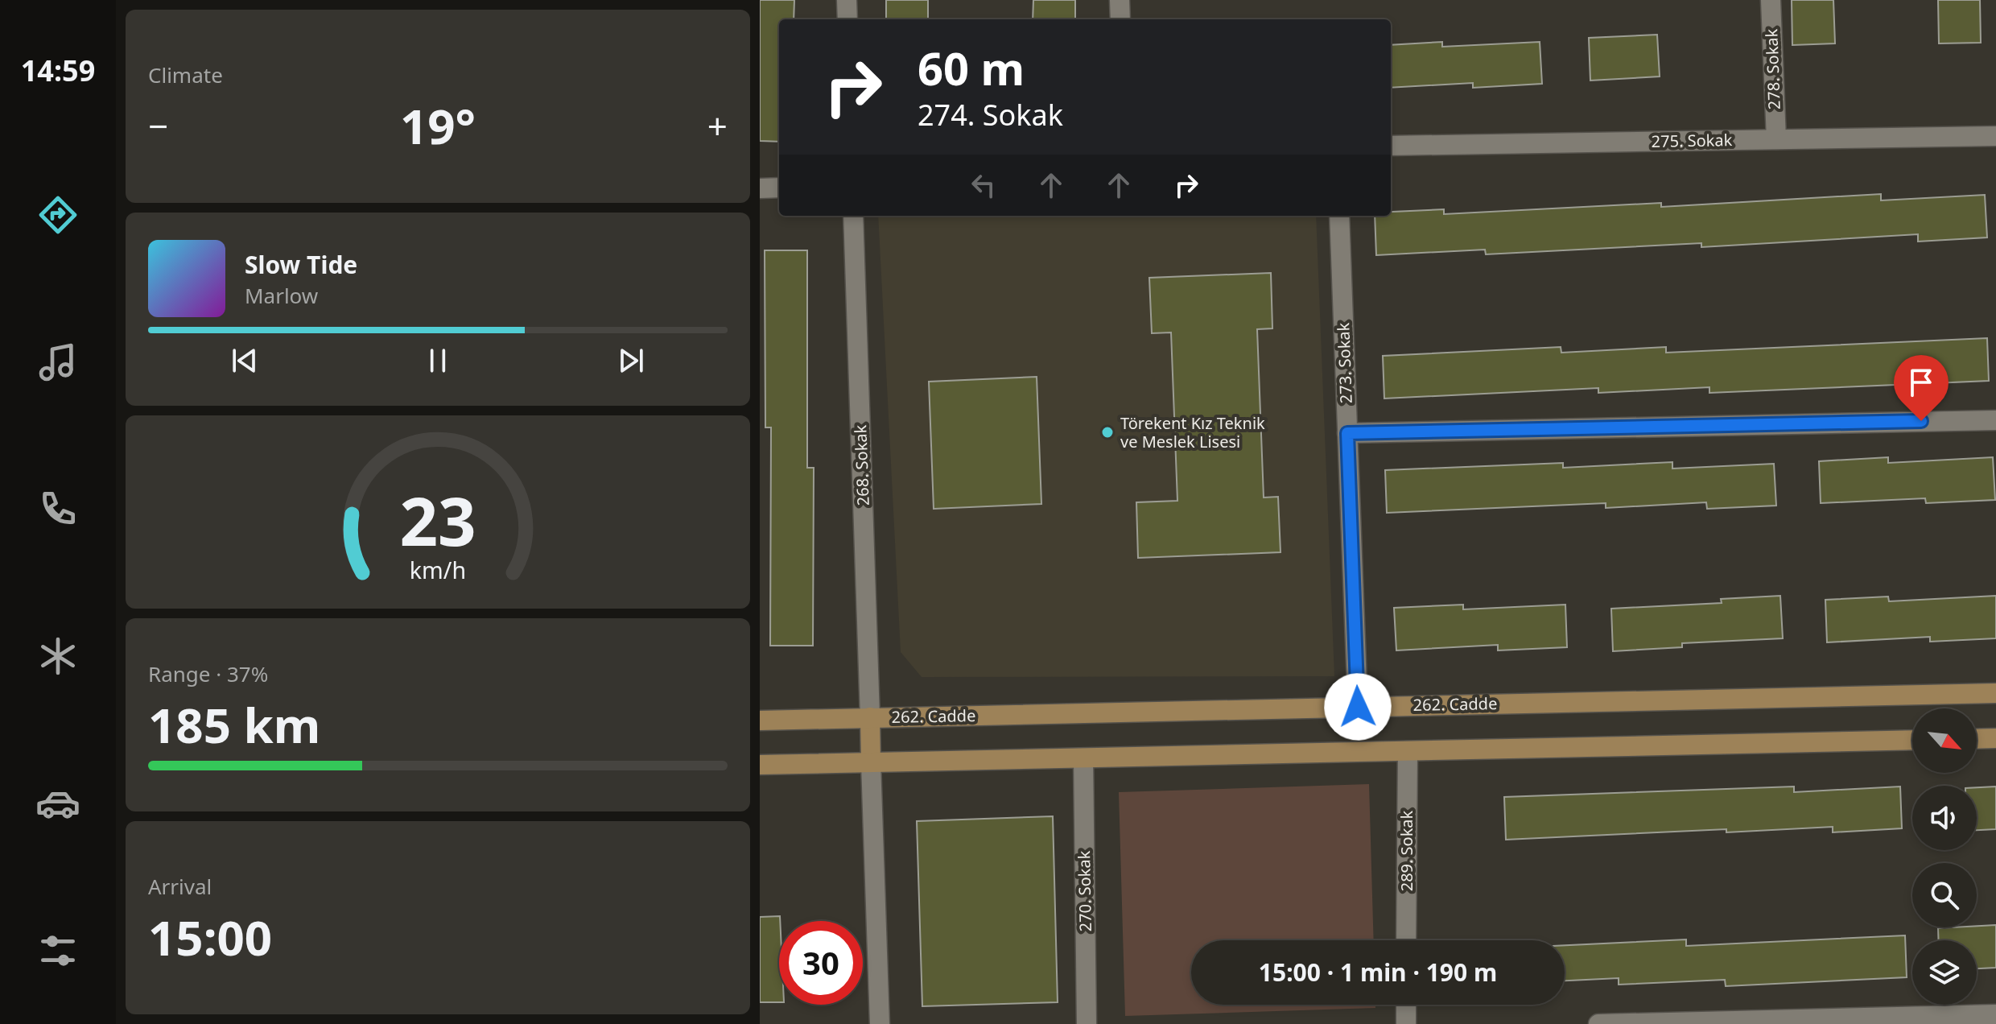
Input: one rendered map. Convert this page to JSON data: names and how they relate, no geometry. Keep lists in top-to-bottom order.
{
  "streets": {
    "street": [
      "278. Sokak",
      "275. Sokak",
      "273. Sokak",
      "268. Sokak",
      "262. Cadde",
      "289. Sokak",
      "270. Sokak"
    ]
  },
  "crossings": [
    ["278. Sokak", "275. Sokak"],
    ["273. Sokak", "262. Cadde"],
    ["268. Sokak", "262. Cadde"]
  ],
  "places": ["Törekent Kız Teknik ve Meslek Lisesi"],
  "north": "bottom right",
  "page": {
    "tabs": "14:59",
    "tile": [
      "Climate",
      ["Range · 37%", "185 km"],
      ["Arrival", "15:00"]
    ],
    "turn": ["60 m", "274. Sokak"],
    "heat": ["−", "19°", "+"],
    "song": ["Slow Tide", "Marlow"],
    "limit": "30",
    "trip": "15:00 · 1 min · 190 m",
    "gauge": ["23", "km/h"]
  }
}
